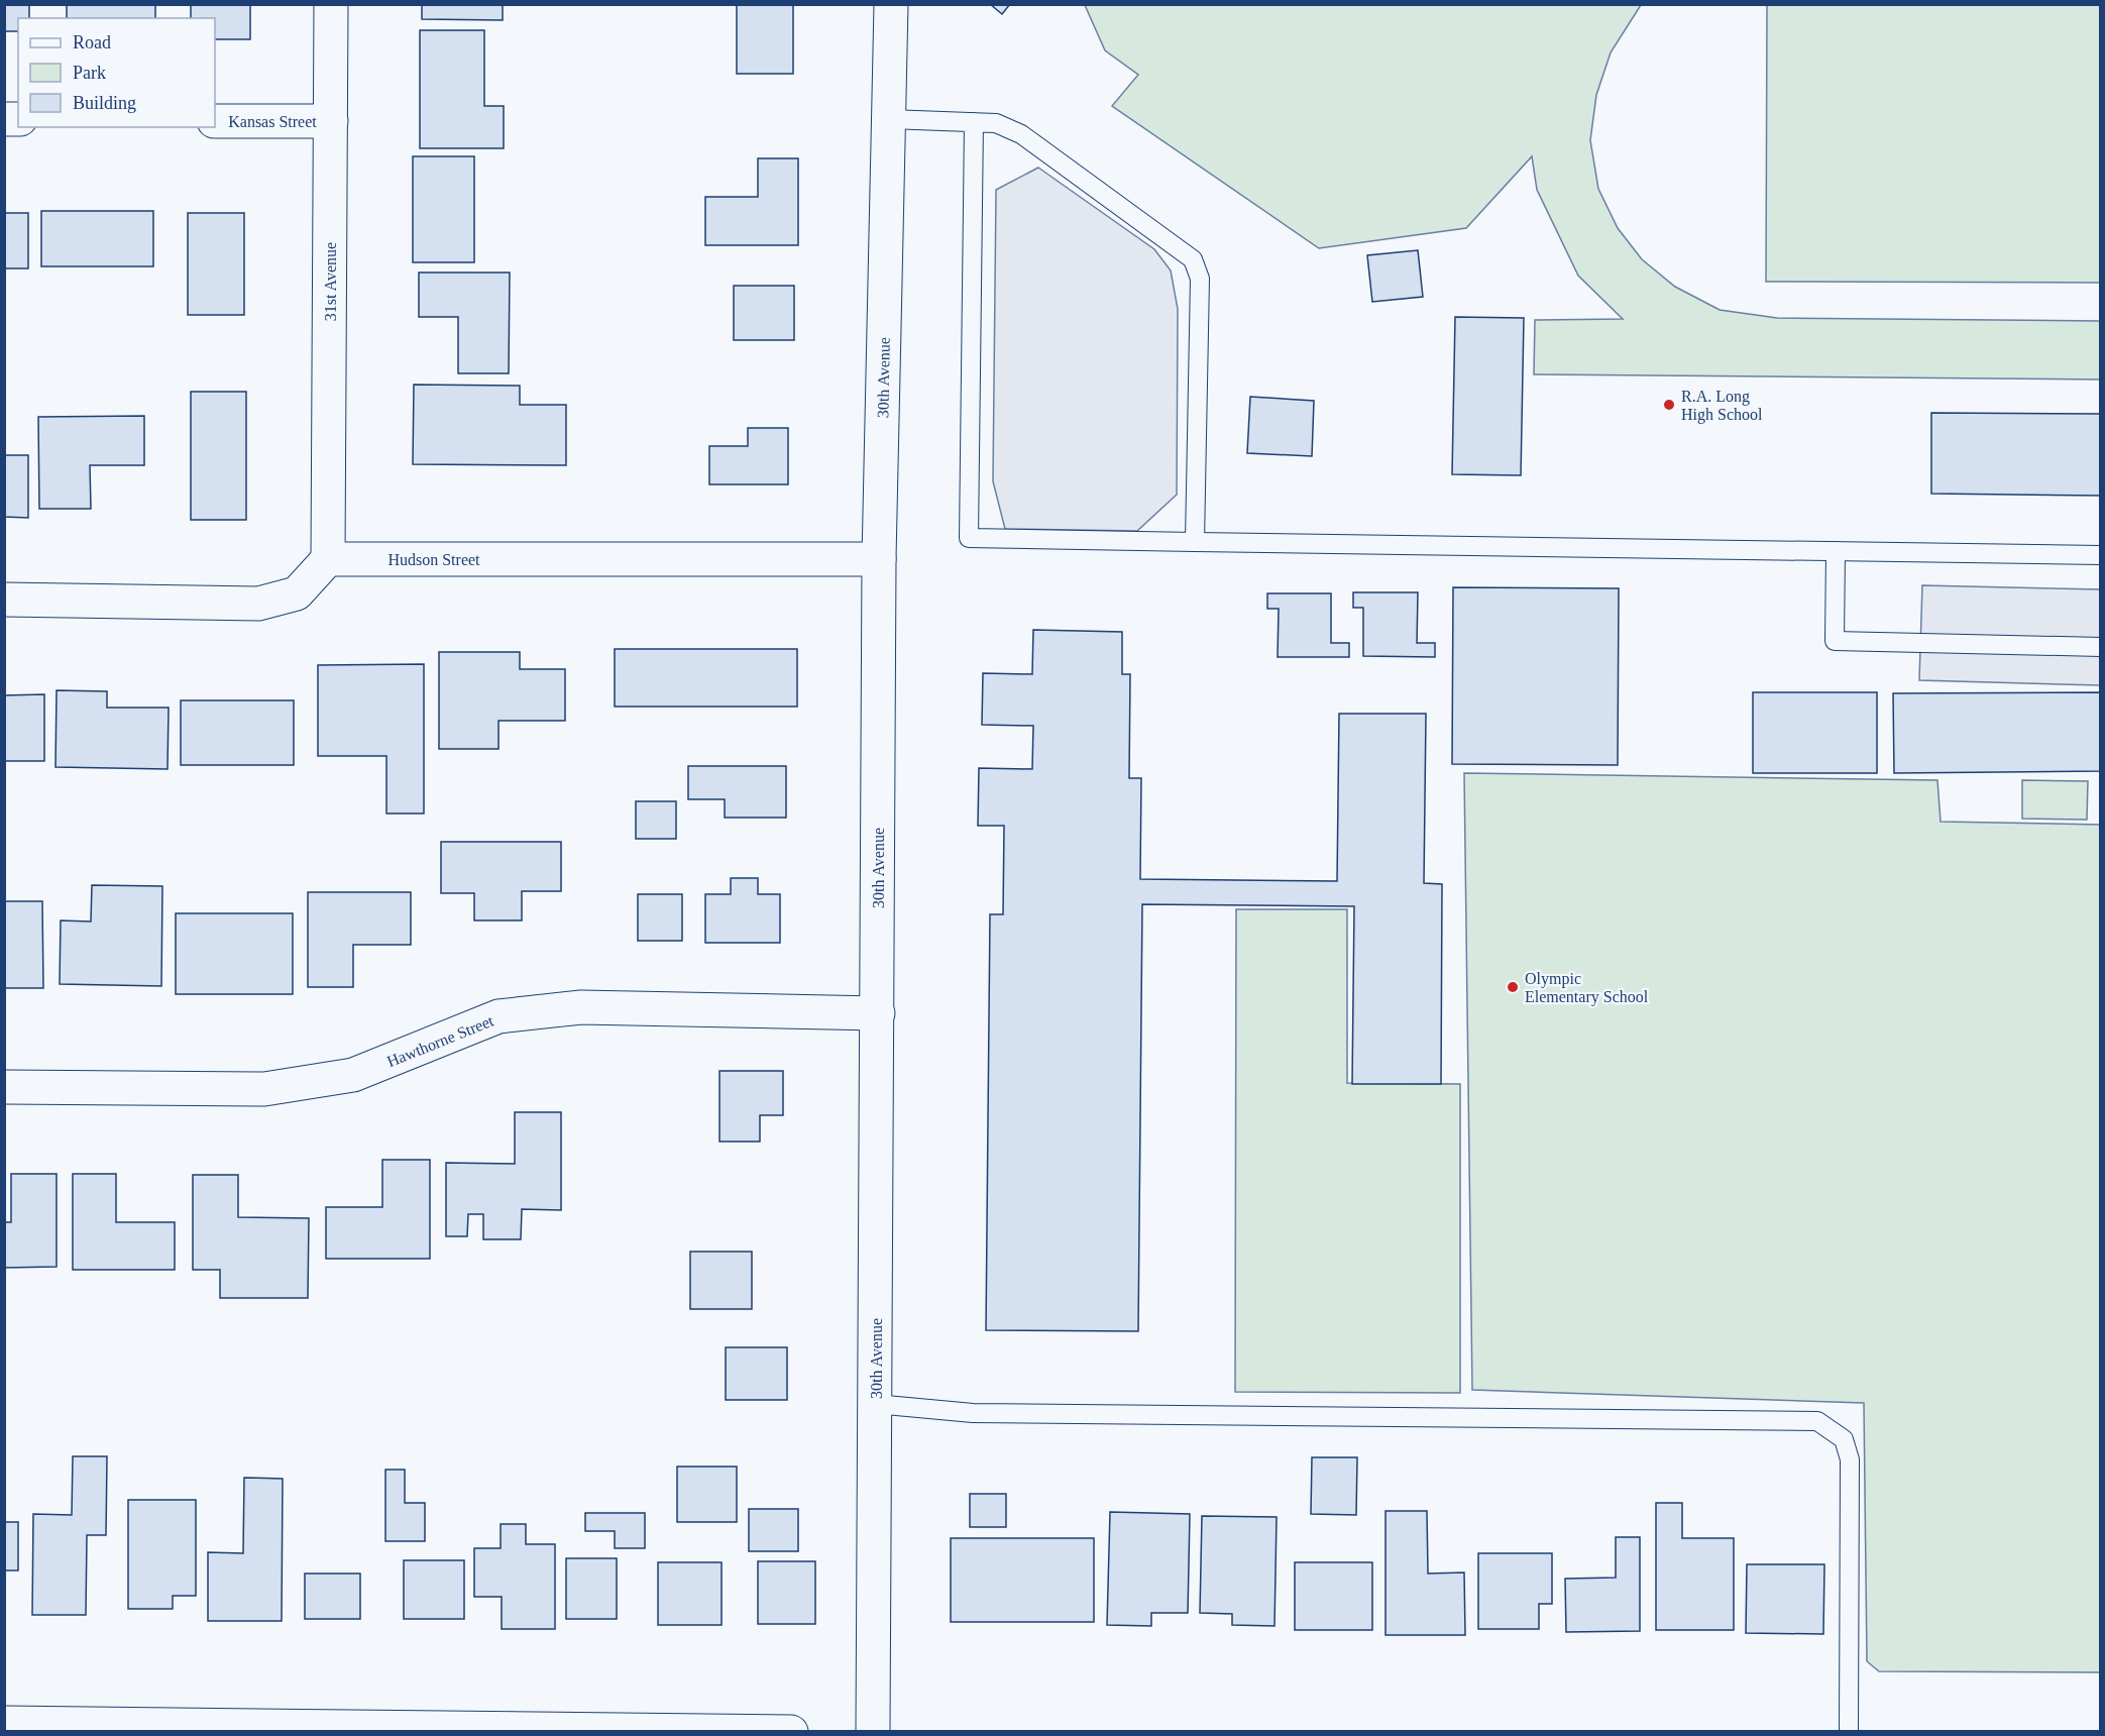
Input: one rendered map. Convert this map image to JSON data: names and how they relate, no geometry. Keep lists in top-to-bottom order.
{
  "streets": {
    "street": [
      "Kansas Street",
      "31st Avenue",
      "30th Avenue",
      "Hudson Street",
      "Hawthorne Street"
    ]
  },
  "crossings": [
    ["Kansas Street", "31st Avenue"],
    ["31st Avenue", "Hudson Street"],
    ["30th Avenue", "Hudson Street"],
    ["30th Avenue", "Hawthorne Street"]
  ],
  "places": ["R.A. Long High School", "Olympic Elementary School"],
  "legend": ["Road", "Park", "Building"]
}
